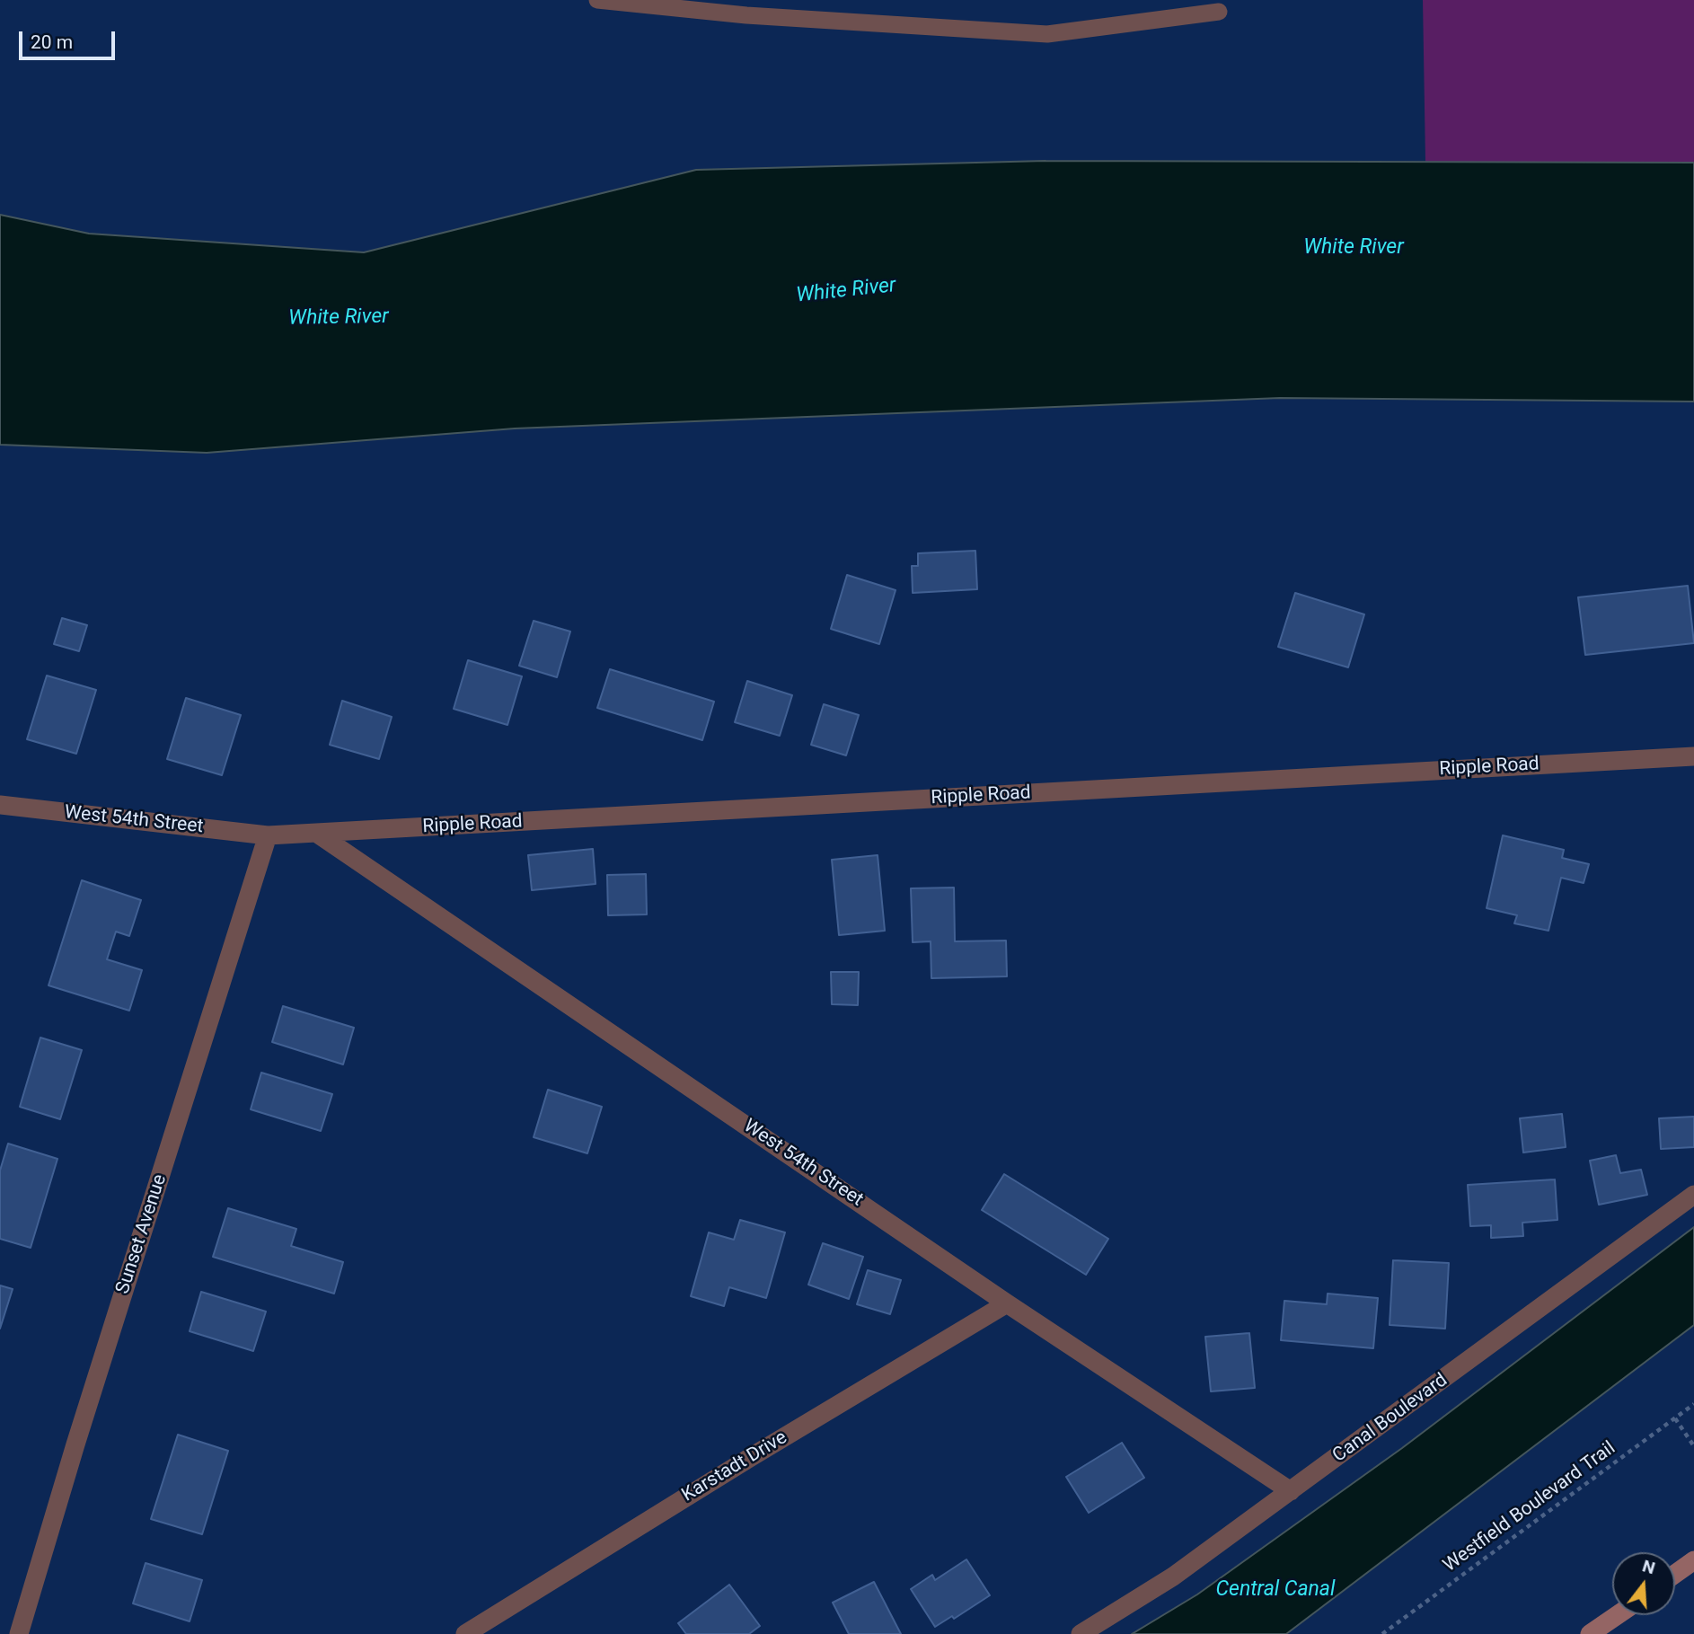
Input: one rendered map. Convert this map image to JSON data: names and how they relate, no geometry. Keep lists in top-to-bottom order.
{
  "streets": {
    "street": [
      "Ripple Road",
      "West 54th Street",
      "Sunset Avenue",
      "Canal Boulevard",
      "Karstadt Drive"
    ],
    "path": ["Westfield Boulevard Trail"]
  },
  "crossings": [
    ["Ripple Road", "West 54th Street"],
    ["Ripple Road", "Sunset Avenue"],
    ["West 54th Street", "Sunset Avenue"],
    ["West 54th Street", "Canal Boulevard"],
    ["West 54th Street", "Karstadt Drive"]
  ],
  "water": ["White River", "Central Canal"],
  "scale_bar": "20 m",
  "north": "top"
}
